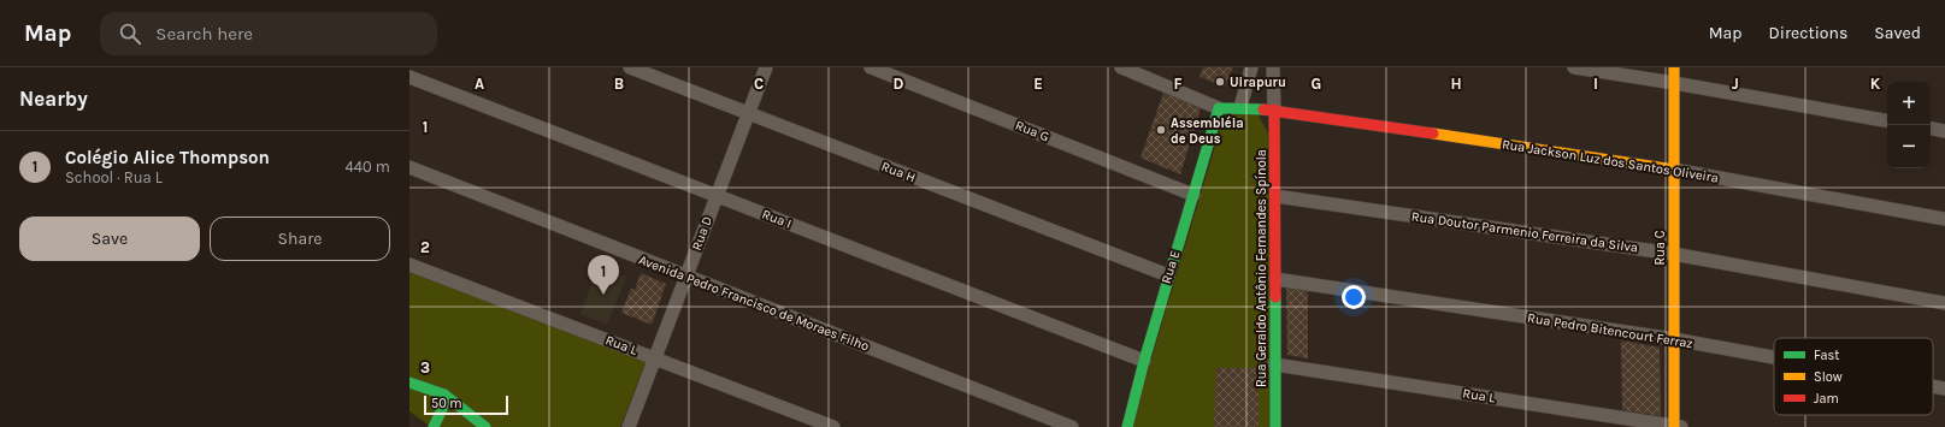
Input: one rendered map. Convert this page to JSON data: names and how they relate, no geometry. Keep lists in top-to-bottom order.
{
  "streets": {
    "street": [
      "Rua G",
      "Rua Jackson Luz dos Santos Oliveira",
      "Rua H",
      "Rua I",
      "Rua Doutor Parmenio Ferreira da Silva",
      "Rua D",
      "Rua C",
      "Rua E",
      "Rua Geraldo Antônio Fernandes Spínola",
      "Avenida Pedro Francisco de Moraes Filho",
      "Rua Pedro Bitencourt Ferraz",
      "Rua L"
    ]
  },
  "crossings": [
    ["Rua G", "Rua E"],
    ["Rua Jackson Luz dos Santos Oliveira", "Rua C"],
    ["Rua Jackson Luz dos Santos Oliveira", "Rua E"],
    ["Rua Jackson Luz dos Santos Oliveira", "Rua Geraldo Antônio Fernandes Spínola"],
    ["Rua H", "Rua D"],
    ["Rua H", "Rua E"],
    ["Rua I", "Rua D"],
    ["Rua I", "Rua E"],
    ["Rua Doutor Parmenio Ferreira da Silva", "Rua C"],
    ["Rua Doutor Parmenio Ferreira da Silva", "Rua Geraldo Antônio Fernandes Spínola"],
    ["Rua D", "Avenida Pedro Francisco de Moraes Filho"],
    ["Rua D", "Rua L"],
    ["Rua C", "Rua Pedro Bitencourt Ferraz"],
    ["Rua C", "Rua L"],
    ["Rua Geraldo Antônio Fernandes Spínola", "Rua Pedro Bitencourt Ferraz"],
    ["Rua Geraldo Antônio Fernandes Spínola", "Rua L"]
  ],
  "places": ["Uirapuru", "Assembléia de Deus"],
  "legend": ["Fast", "Slow", "Jam"],
  "scale_bar": "50 m",
  "page": {
    "header": "Map",
    "search": "Search here",
    "nav": ["Map", "Directions", "Saved"],
    "heading": "Nearby",
    "map_buttons": ["+", "−"],
    "list": [
      {
        "mark": "1",
        "name": "Colégio Alice Thompson",
        "note": "School · Rua L",
        "value": "440 m"
      }
    ],
    "buttons": ["Save", "Share"],
    "pins": "1",
    "scale": "50 m"
  },
  "grid": {
    "columns": [
      "A",
      "B",
      "C",
      "D",
      "E",
      "F",
      "G",
      "H",
      "I",
      "J",
      "K"
    ],
    "rows": ["1", "2", "3"]
  }
}
